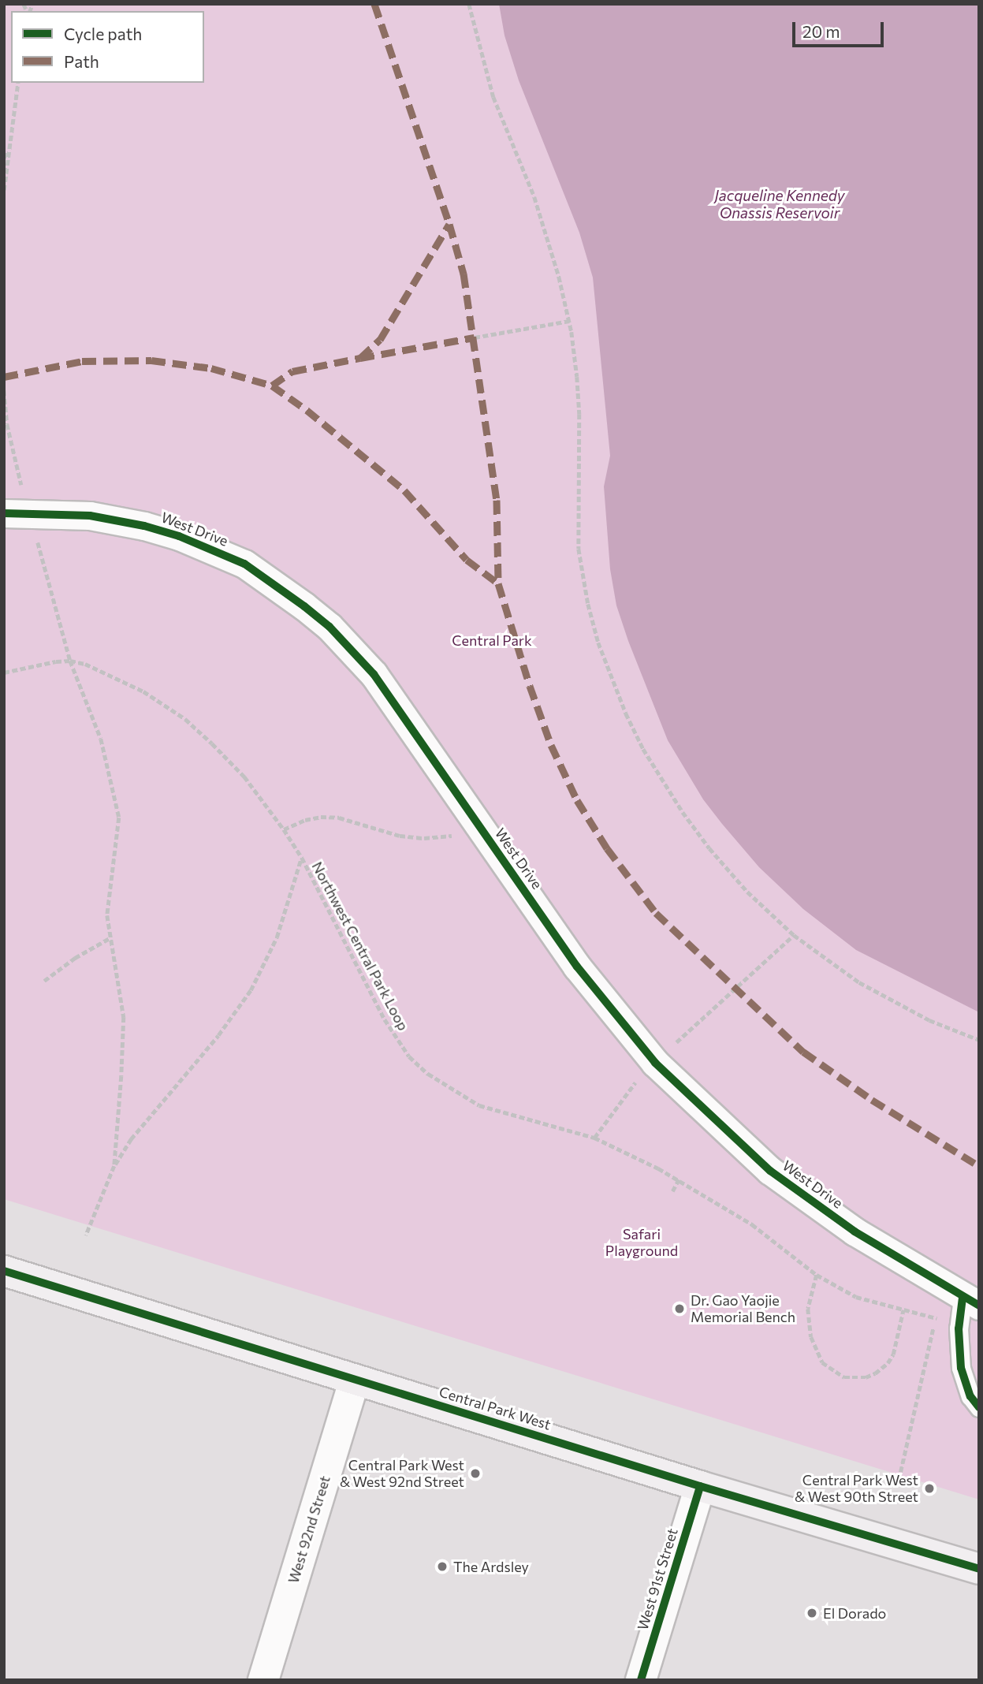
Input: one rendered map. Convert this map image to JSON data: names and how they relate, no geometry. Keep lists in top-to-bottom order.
{
  "streets": {
    "main road": ["Central Park West"],
    "street": ["West Drive", "West 92nd Street", "West 91st Street"],
    "path": ["Northwest Central Park Loop"]
  },
  "crossings": [
    ["Central Park West", "West 92nd Street"],
    ["Central Park West", "West 91st Street"]
  ],
  "water": ["Jacqueline Kennedy Onassis Reservoir"],
  "parks": ["Central Park", "Safari Playground"],
  "places": [
    "Dr. Gao Yaojie Memorial Bench",
    "Central Park West & West 92nd Street",
    "Central Park West & West 90th Street",
    "The Ardsley",
    "El Dorado"
  ],
  "legend": ["Cycle path", "Path"],
  "scale_bar": "20 m"
}
